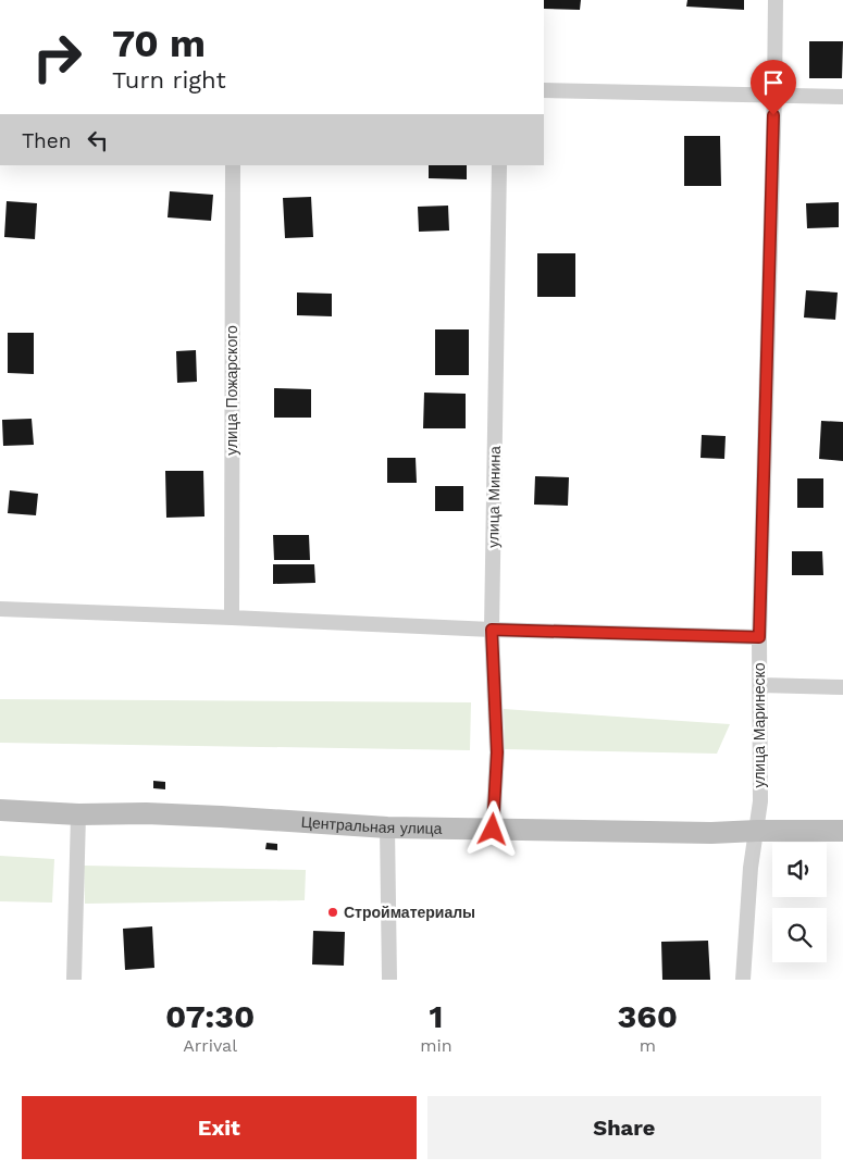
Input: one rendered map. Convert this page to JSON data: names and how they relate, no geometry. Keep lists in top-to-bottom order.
{
  "streets": {
    "main road": ["Центральная улица"],
    "street": ["улица Пожарского", "улица Минина", "улица Маринеско"]
  },
  "crossings": [
    ["улица Минина", "Центральная улица"],
    ["улица Маринеско", "Центральная улица"]
  ],
  "places": ["Стройматериалы"],
  "page": {
    "turn": ["70 m", "Turn right"],
    "then": "Then",
    "eta": [
      "07:30",
      "Arrival",
      "1",
      "min",
      "360",
      "m"
    ],
    "buttons": ["Exit", "Share"]
  }
}
